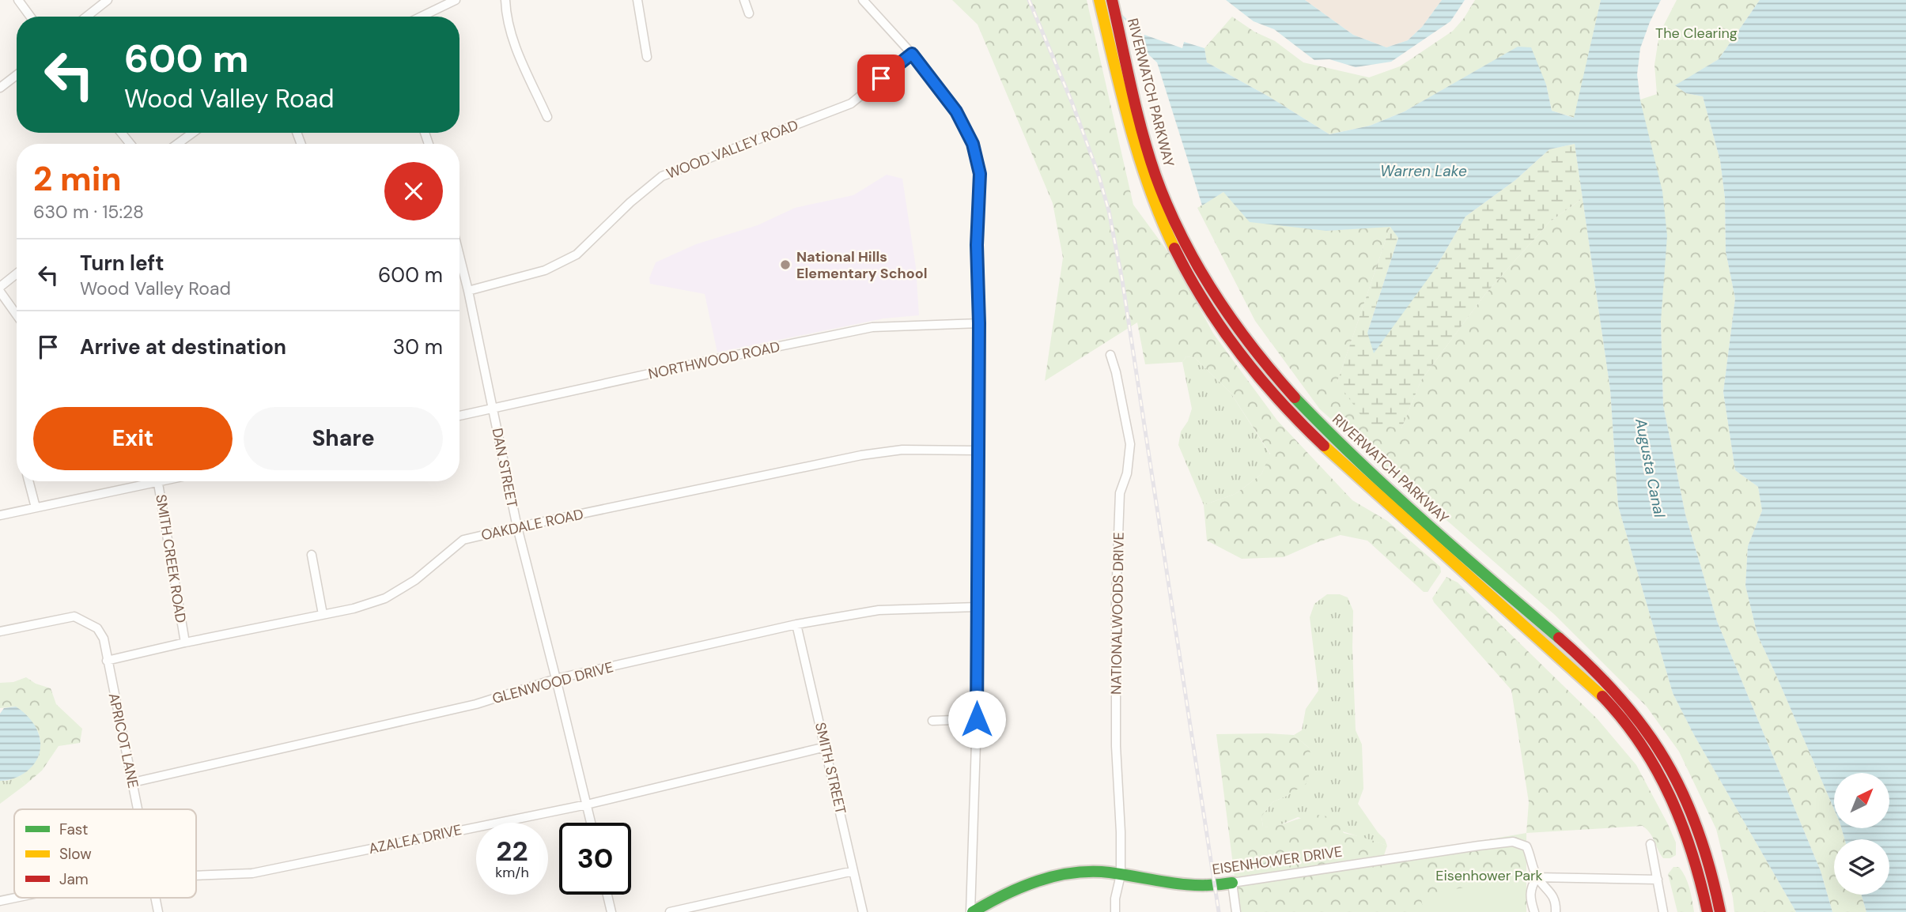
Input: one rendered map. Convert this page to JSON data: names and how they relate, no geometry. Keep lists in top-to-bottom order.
{
  "streets": {
    "main road": ["RIVERWATCH PARKWAY", "EISENHOWER DRIVE"],
    "street": [
      "WOOD VALLEY ROAD",
      "NORTHWOOD ROAD",
      "DAN STREET",
      "OAKDALE ROAD",
      "SMITH CREEK ROAD",
      "NATIONALWOODS DRIVE",
      "GLENWOOD DRIVE",
      "APRICOT LANE",
      "SMITH STREET",
      "AZALEA DRIVE"
    ]
  },
  "crossings": [
    ["WOOD VALLEY ROAD", "DAN STREET"],
    ["NORTHWOOD ROAD", "DAN STREET"],
    ["DAN STREET", "OAKDALE ROAD"],
    ["DAN STREET", "GLENWOOD DRIVE"],
    ["DAN STREET", "AZALEA DRIVE"],
    ["OAKDALE ROAD", "SMITH CREEK ROAD"],
    ["OAKDALE ROAD", "APRICOT LANE"],
    ["NATIONALWOODS DRIVE", "EISENHOWER DRIVE"],
    ["GLENWOOD DRIVE", "APRICOT LANE"],
    ["GLENWOOD DRIVE", "SMITH STREET"],
    ["SMITH STREET", "AZALEA DRIVE"]
  ],
  "water": ["Warren Lake", "Augusta Canal"],
  "parks": ["The Clearing", "Eisenhower Park"],
  "places": ["National Hills Elementary School"],
  "legend": ["Fast", "Slow", "Jam"],
  "north": "top right",
  "page": {
    "turn": ["600 m", "Wood Valley Road"],
    "heading": ["2 min", "630 m · 15:28"],
    "list": [
      {
        "name": "Turn left",
        "note": "Wood Valley Road",
        "value": "600 m"
      },
      {
        "name": "Arrive at destination",
        "value": "30 m"
      }
    ],
    "buttons": ["Exit", "Share"],
    "speed": "22 km/h",
    "limit": "30"
  }
}
